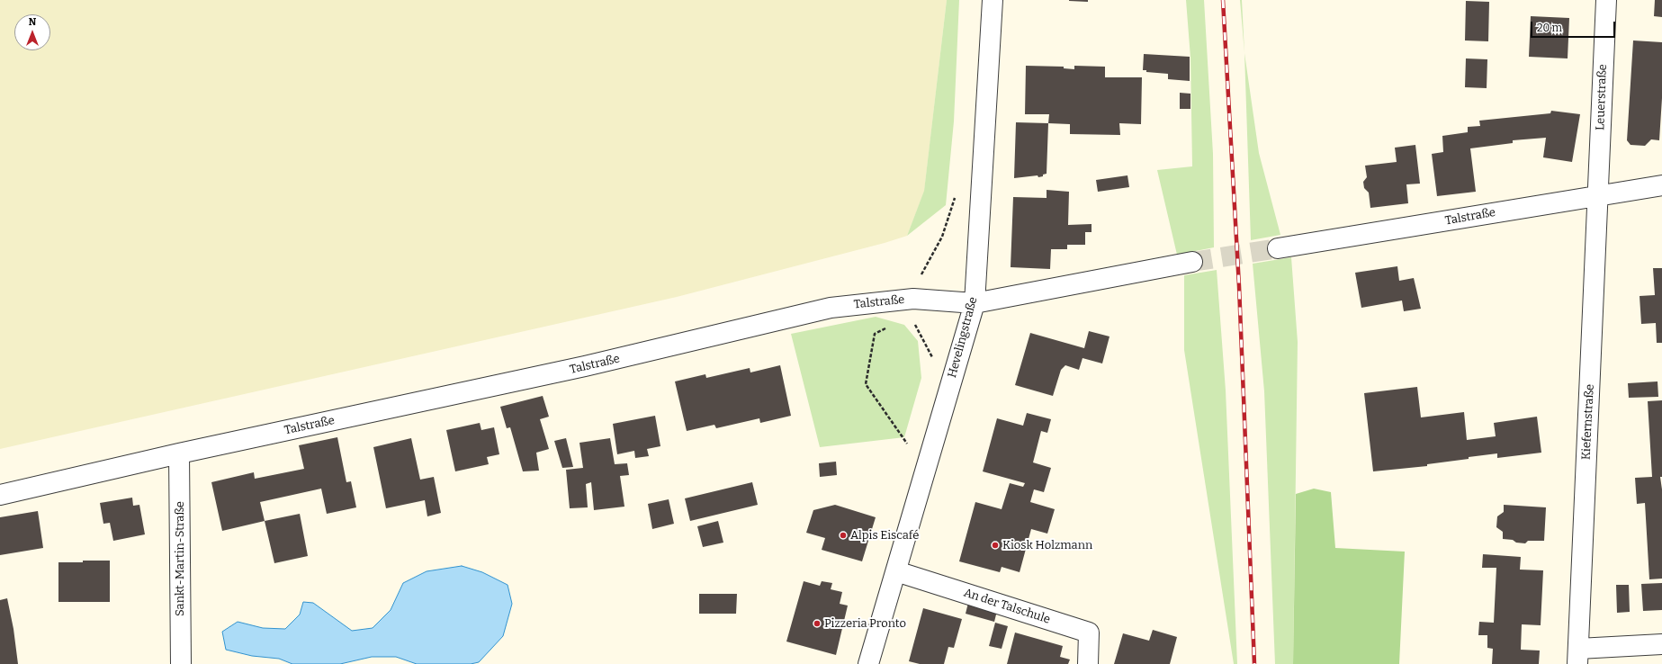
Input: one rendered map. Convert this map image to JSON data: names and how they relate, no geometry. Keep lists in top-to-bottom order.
{
  "streets": {
    "street": [
      "Leuerstraße",
      "Talstraße",
      "Hevelingstraße",
      "Kiefernstraße",
      "Sankt-Martin-Straße",
      "An der Talschule"
    ]
  },
  "crossings": [
    ["Leuerstraße", "Talstraße"],
    ["Leuerstraße", "Kiefernstraße"],
    ["Talstraße", "Hevelingstraße"],
    ["Talstraße", "Kiefernstraße"],
    ["Talstraße", "Sankt-Martin-Straße"],
    ["Hevelingstraße", "An der Talschule"]
  ],
  "places": ["Alpis Eiscafé", "Kiosk Holzmann", "Pizzeria Pronto"],
  "scale_bar": "20 m",
  "north": "top"
}
